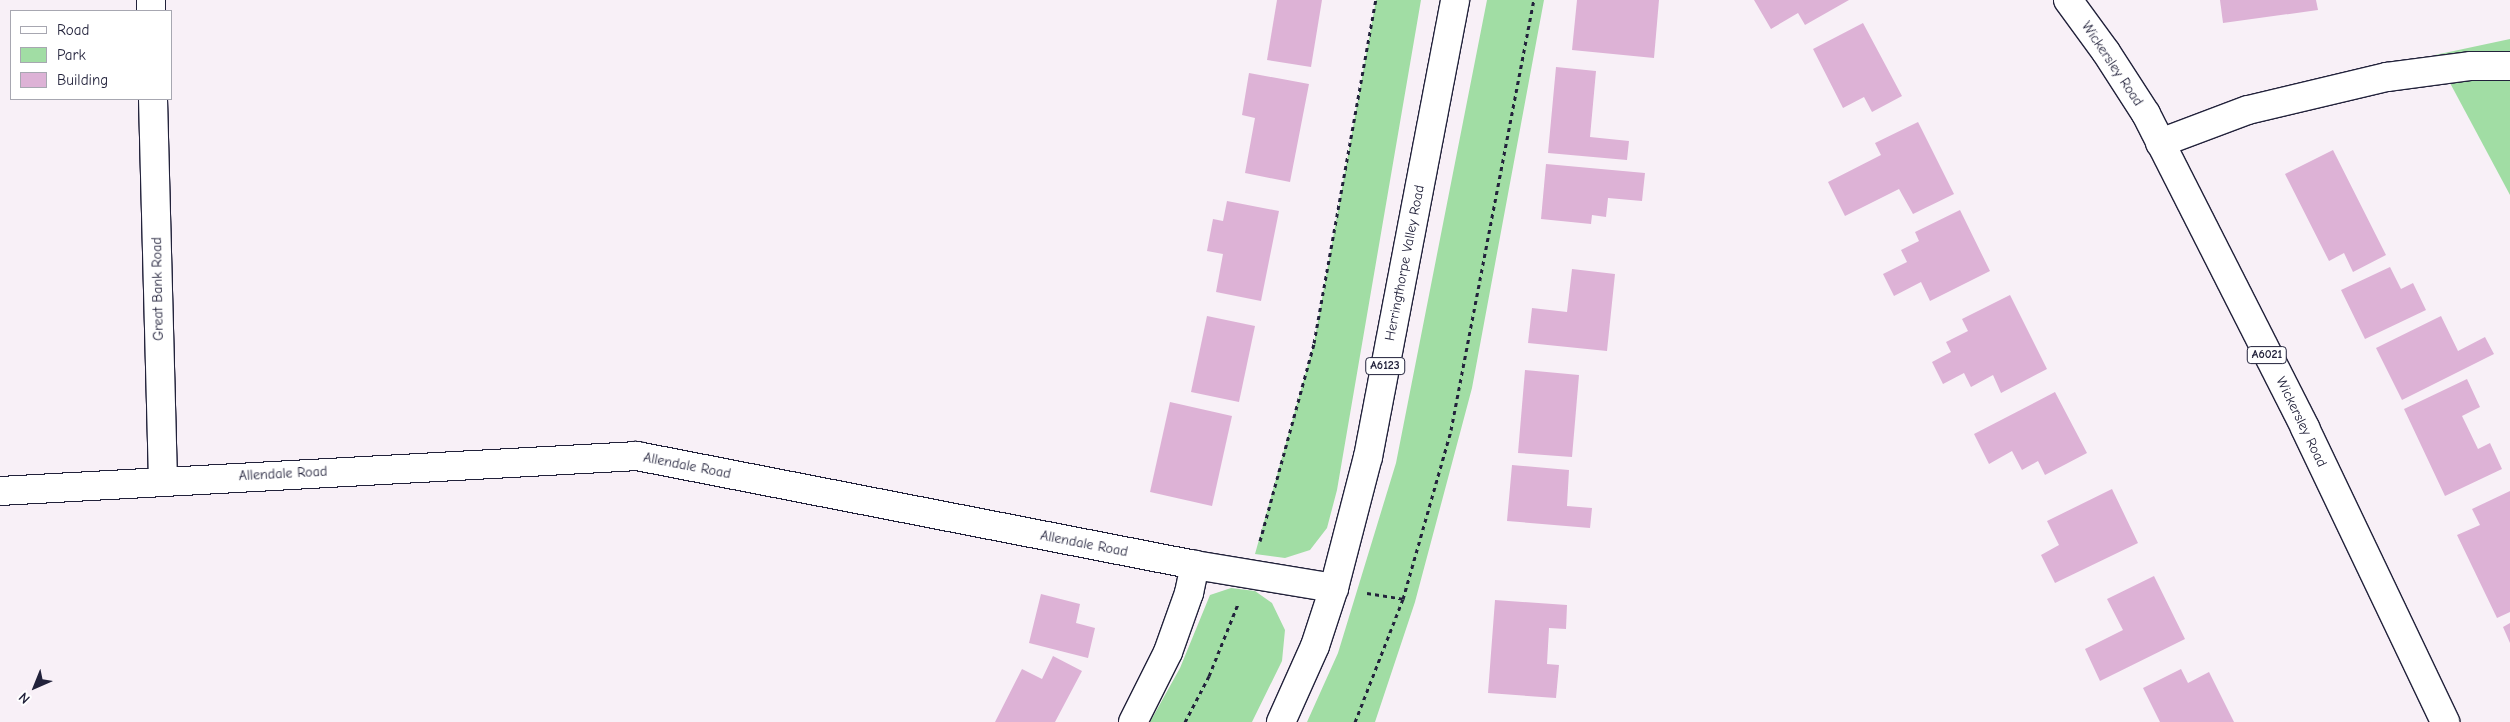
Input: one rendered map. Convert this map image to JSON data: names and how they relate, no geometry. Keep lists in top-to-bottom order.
{
  "streets": {
    "street": [
      "Wickersley Road",
      "Herringthorpe Valley Road",
      "Great Bank Road",
      "A6021",
      "A6123",
      "Allendale Road"
    ]
  },
  "crossings": [
    ["Herringthorpe Valley Road", "Allendale Road"],
    ["Great Bank Road", "Allendale Road"]
  ],
  "legend": ["Road", "Park", "Building"],
  "north": "bottom left"
}
